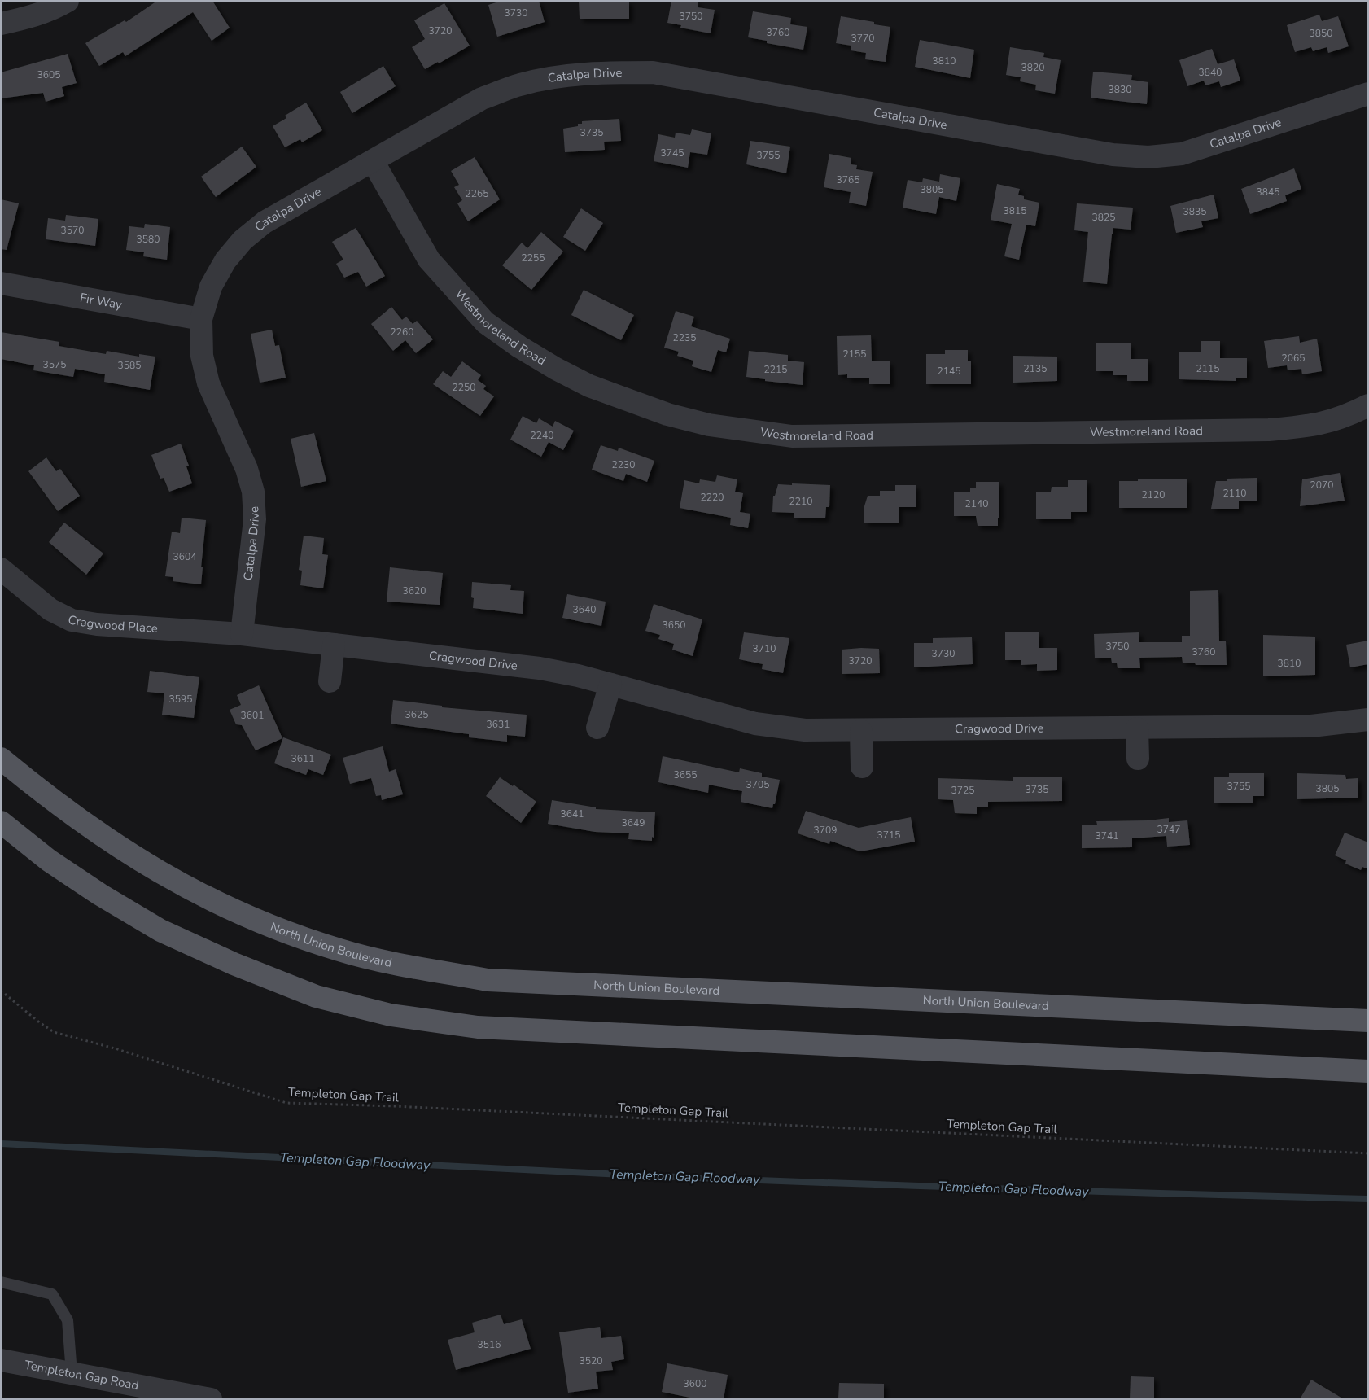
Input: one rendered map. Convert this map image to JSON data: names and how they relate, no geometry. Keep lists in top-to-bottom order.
{
  "streets": {
    "main road": ["North Union Boulevard"],
    "street": [
      "Catalpa Drive",
      "Fir Way",
      "Westmoreland Road",
      "Cragwood Place",
      "Cragwood Drive",
      "Templeton Gap Road"
    ],
    "path": ["Templeton Gap Trail"]
  },
  "crossings": [
    ["Catalpa Drive", "Fir Way"],
    ["Catalpa Drive", "Westmoreland Road"],
    ["Catalpa Drive", "Cragwood Place"],
    ["Catalpa Drive", "Cragwood Drive"],
    ["Cragwood Place", "Cragwood Drive"]
  ],
  "water": ["Templeton Gap Floodway"],
  "house_numbers": [
    "3730",
    "3750",
    "3720",
    "3760",
    "3850",
    "3770",
    "3810",
    "3820",
    "3840",
    "3605",
    "3830",
    "3735",
    "3745",
    "3755",
    "3765",
    "3805",
    "3845",
    "2265",
    "3815",
    "3835",
    "3825",
    "3570",
    "3580",
    "2255",
    "2260",
    "2235",
    "2155",
    "2065",
    "3575",
    "3585",
    "2135",
    "2115",
    "2215",
    "2145",
    "2250",
    "2240",
    "2230",
    "2070",
    "2110",
    "2120",
    "2220",
    "2210",
    "2140",
    "3604",
    "3620",
    "3640",
    "3650",
    "3750",
    "3710",
    "3760",
    "3730",
    "3720",
    "3810",
    "3595",
    "3625",
    "3601",
    "3631",
    "3611",
    "3655",
    "3705",
    "3755",
    "3805",
    "3735",
    "3725",
    "3641",
    "3649",
    "3747",
    "3709",
    "3715",
    "3741",
    "3516",
    "3520",
    "3600"
  ]
}
